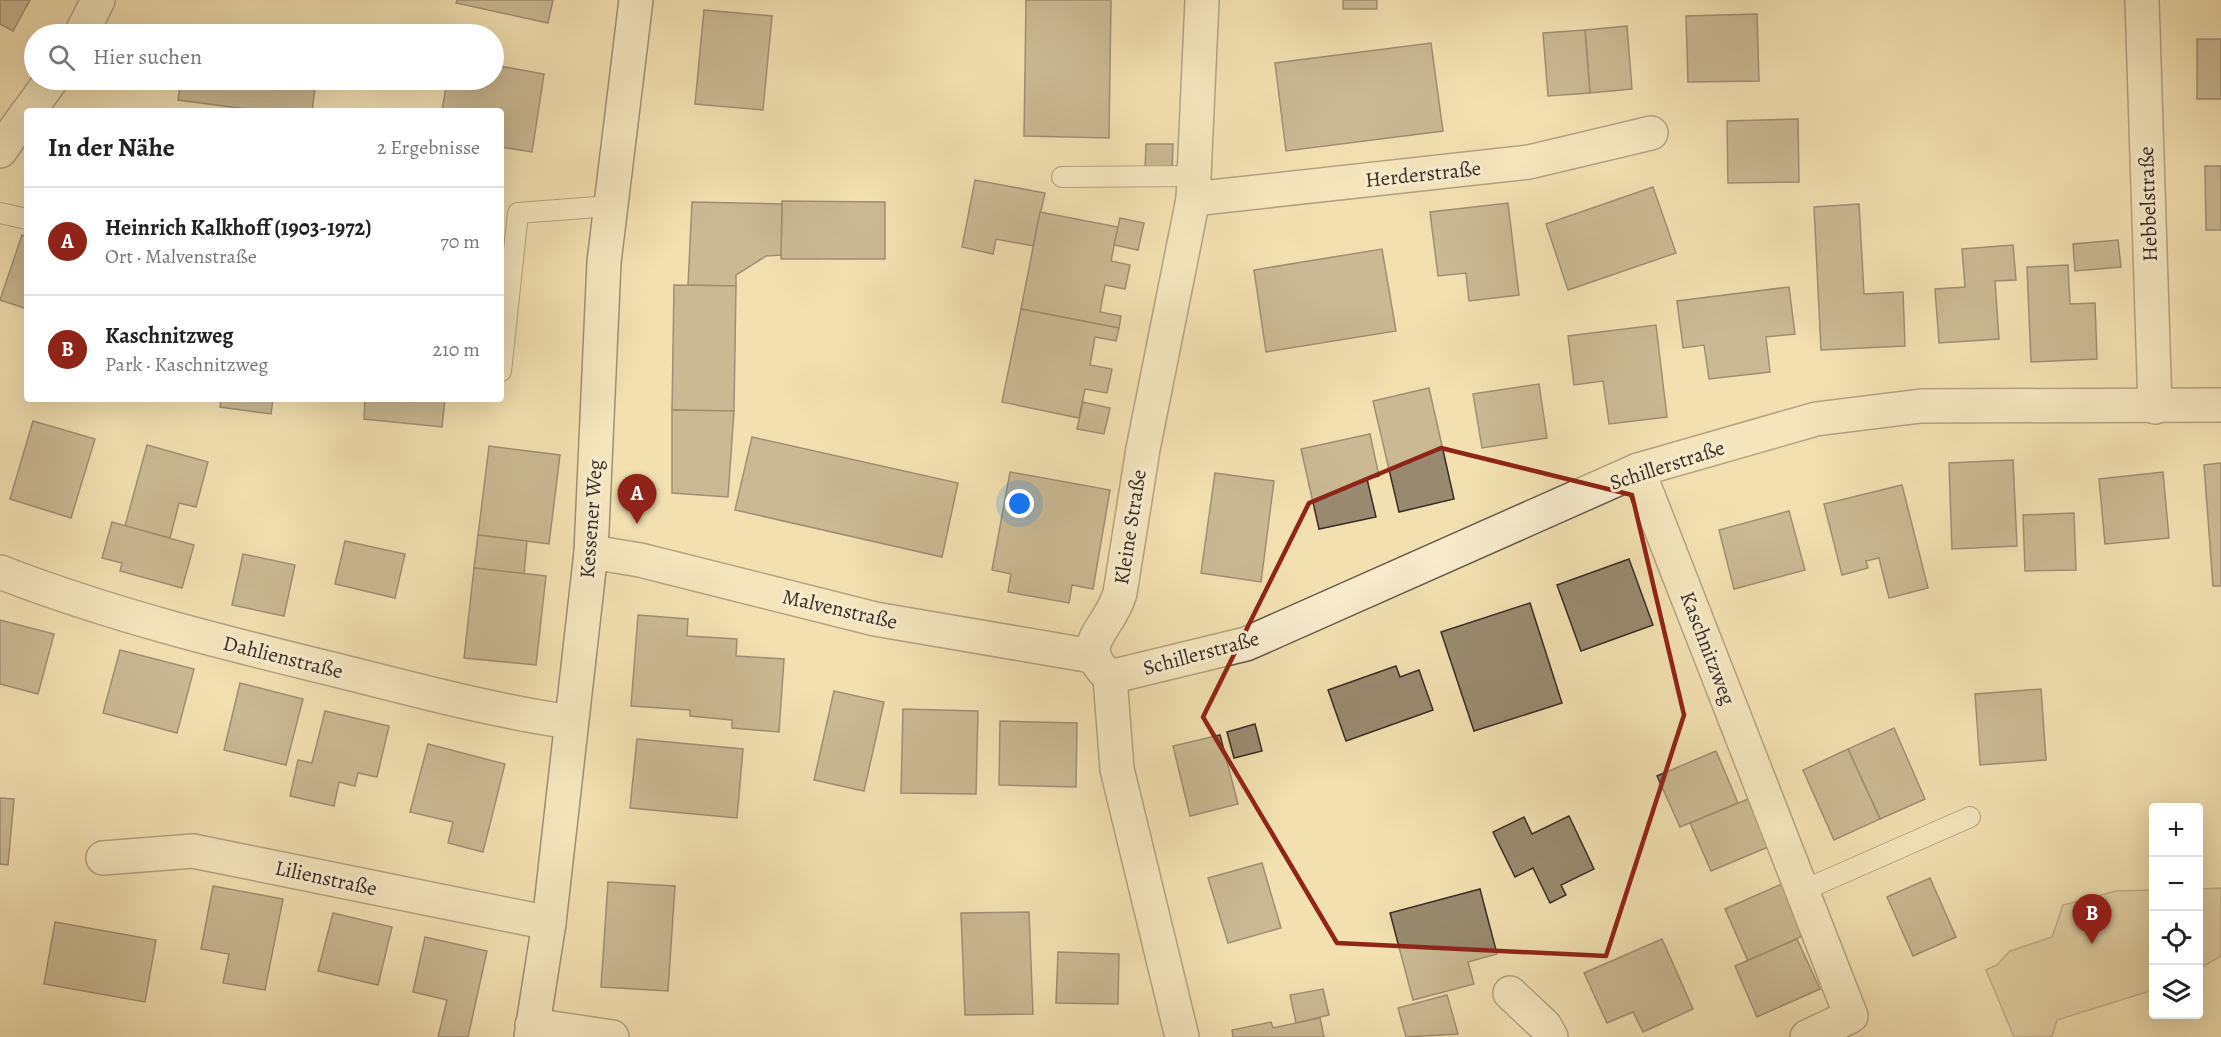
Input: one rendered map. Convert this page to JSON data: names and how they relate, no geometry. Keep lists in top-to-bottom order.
{
  "streets": {
    "street": [
      "Herderstraße",
      "Hebbelstraße",
      "Schillerstraße",
      "Kessener Weg",
      "Kleine Straße",
      "Malvenstraße",
      "Kaschnitzweg",
      "Dahlienstraße",
      "Lilienstraße"
    ]
  },
  "crossings": [
    ["Herderstraße", "Kleine Straße"],
    ["Hebbelstraße", "Schillerstraße"],
    ["Schillerstraße", "Kleine Straße"],
    ["Schillerstraße", "Malvenstraße"],
    ["Schillerstraße", "Kaschnitzweg"],
    ["Kessener Weg", "Malvenstraße"],
    ["Kessener Weg", "Dahlienstraße"],
    ["Kessener Weg", "Lilienstraße"],
    ["Kleine Straße", "Malvenstraße"]
  ],
  "page": {
    "search": "Hier suchen",
    "heading": ["In der Nähe", "2 Ergebnisse"],
    "list": [
      {
        "mark": "A",
        "name": "Heinrich Kalkhoff (1903-1972)",
        "note": "Ort · Malvenstraße",
        "value": "70 m"
      },
      {
        "mark": "B",
        "name": "Kaschnitzweg",
        "note": "Park · Kaschnitzweg",
        "value": "210 m"
      }
    ],
    "pins": ["A", "B"],
    "map_buttons": ["+", "−"]
  }
}
